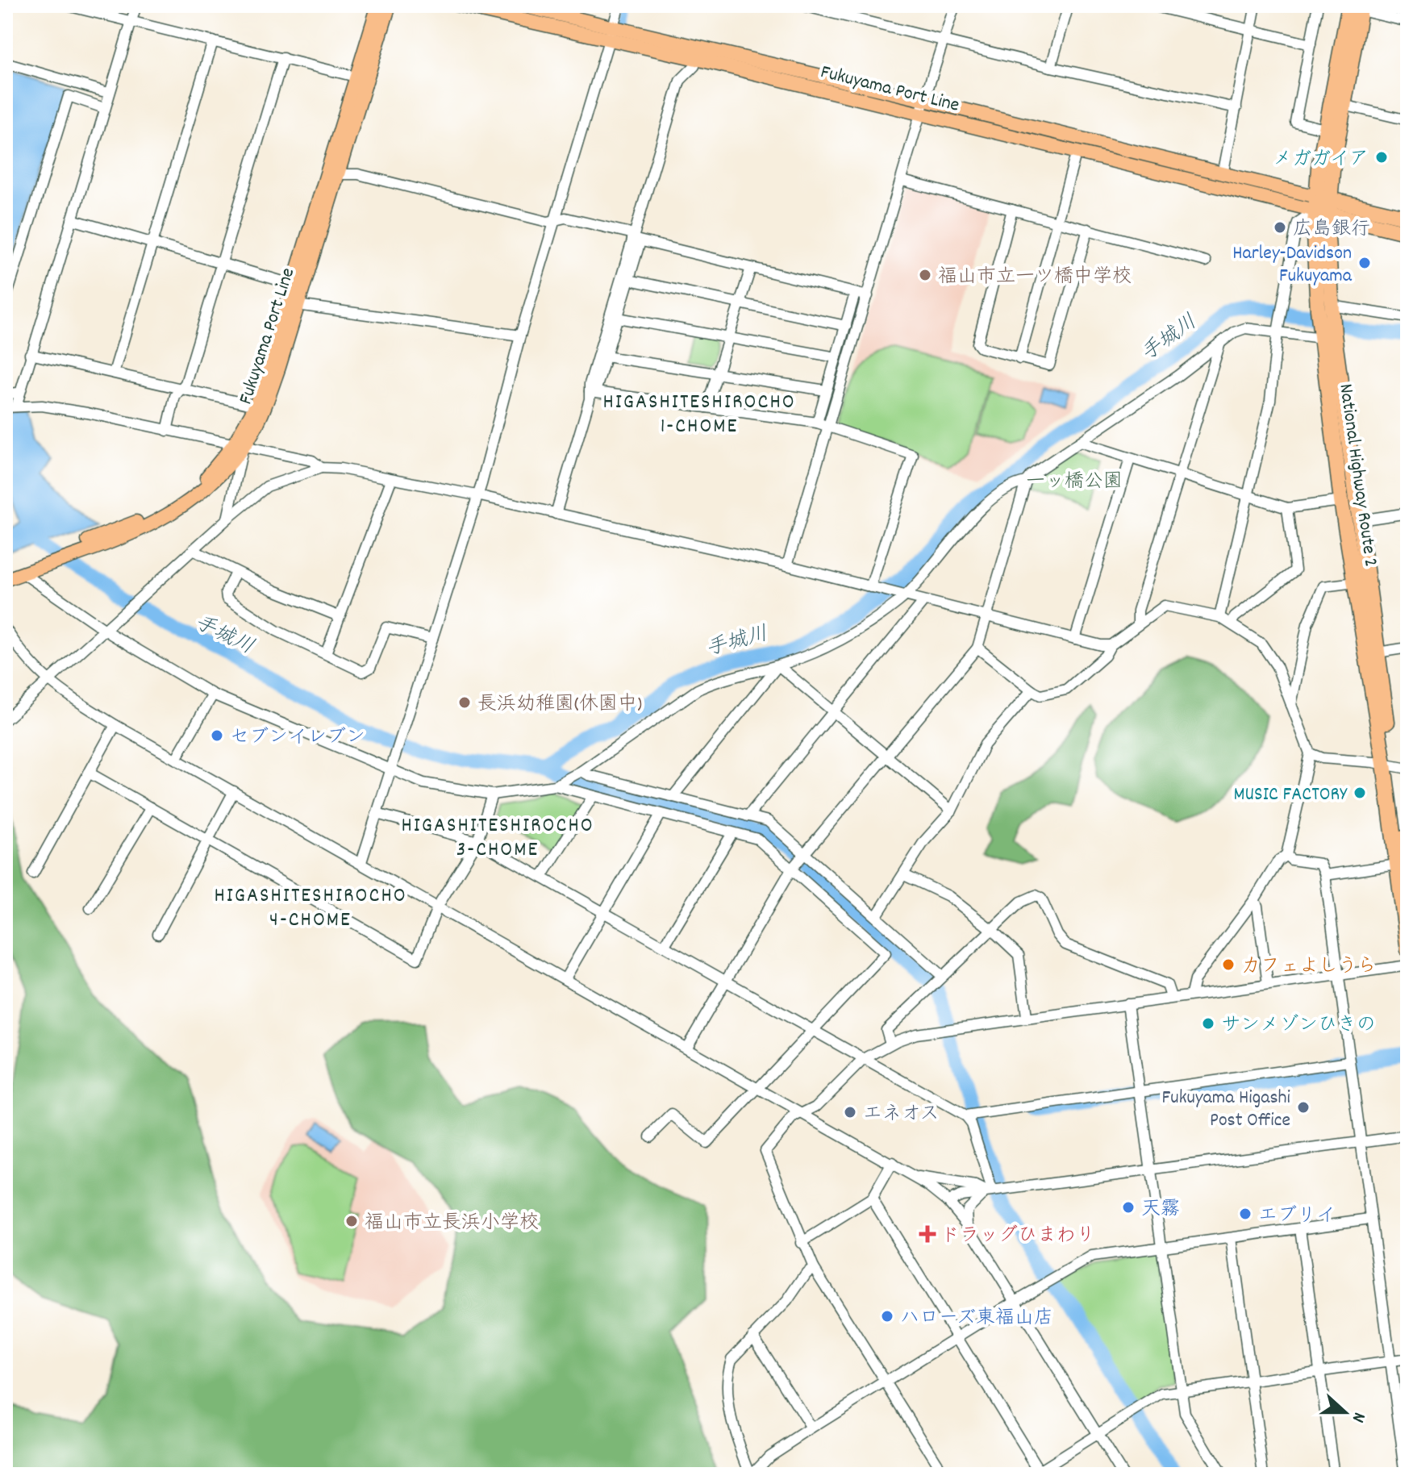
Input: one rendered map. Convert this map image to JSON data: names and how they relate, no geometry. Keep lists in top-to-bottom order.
{
  "streets": {
    "highway": ["National Highway Route 2"],
    "main road": ["Fukuyama Port Line"]
  },
  "crossings": [
    ["Fukuyama Port Line", "National Highway Route 2"]
  ],
  "districts": ["HIGASHITESHIROCHO 1-CHOME", "HIGASHITESHIROCHO 3-CHOME", "HIGASHITESHIROCHO 4-CHOME"],
  "water": ["手城川"],
  "parks": ["一ッ橋公園"],
  "places": {
    "other": [
      "メガガイア",
      "広島銀行",
      "Harley-Davidson Fukuyama",
      "福山市立一ツ橋中学校",
      "長浜幼稚園(休園中)",
      "セブンイレブン",
      "MUSIC FACTORY",
      "カフェよしうら",
      "サンメゾンひきの",
      "Fukuyama Higashi Post Office",
      "エネオス",
      "天霧",
      "エブリイ",
      "福山市立長浜小学校",
      "ハローズ東福山店"
    ],
    "health": ["ドラッグひまわり"]
  },
  "north": "right"
}
